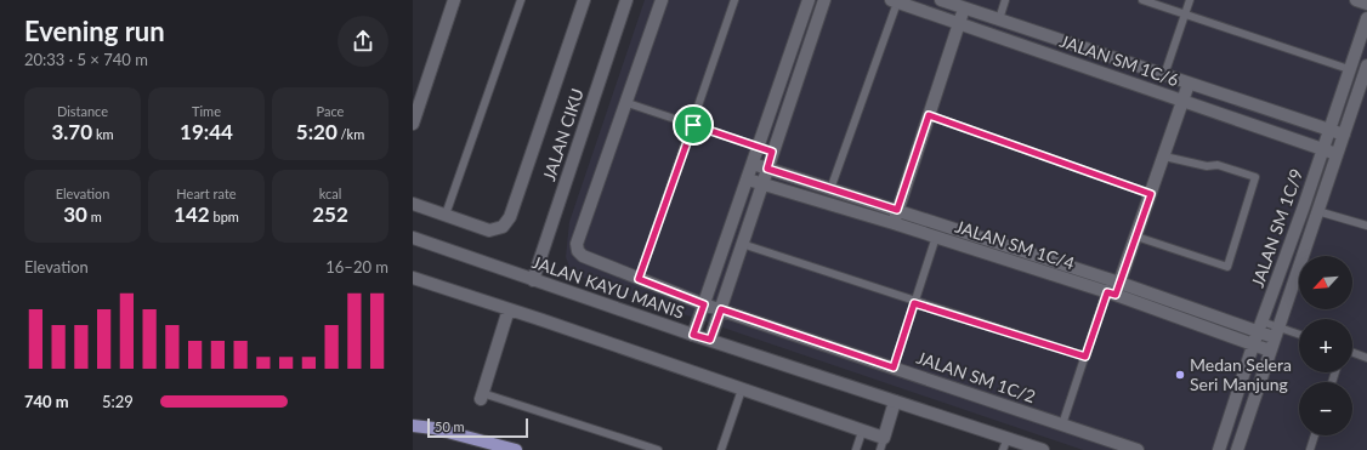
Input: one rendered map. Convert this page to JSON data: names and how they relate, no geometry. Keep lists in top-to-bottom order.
{
  "streets": {
    "street": [
      "JALAN SM 1C/6",
      "JALAN CIKU",
      "JALAN SM 1C/9",
      "JALAN SM 1C/4",
      "JALAN KAYU MANIS",
      "JALAN SM 1C/2"
    ]
  },
  "crossings": [
    ["JALAN SM 1C/6", "JALAN SM 1C/9"],
    ["JALAN CIKU", "JALAN KAYU MANIS"],
    ["JALAN SM 1C/9", "JALAN SM 1C/4"]
  ],
  "places": ["Medan Selera Seri Manjung"],
  "scale_bar": "50 m",
  "north": "bottom left",
  "page": {
    "heading": ["Evening run", "20:33 · 5 × 740 m"],
    "stats": [
      ["Distance", "3.70 km"],
      ["Time", "19:44"],
      ["Pace", "5:20 /km"],
      ["Elevation", "30 m"],
      ["Heart rate", "142 bpm"],
      ["kcal", "252"]
    ],
    "chart": ["Elevation", "16–20 m"],
    "map_buttons": ["+", "−"],
    "list": [
      {
        "name": "740 m",
        "note": "5:29"
      }
    ],
    "scale": "50 m"
  }
}
